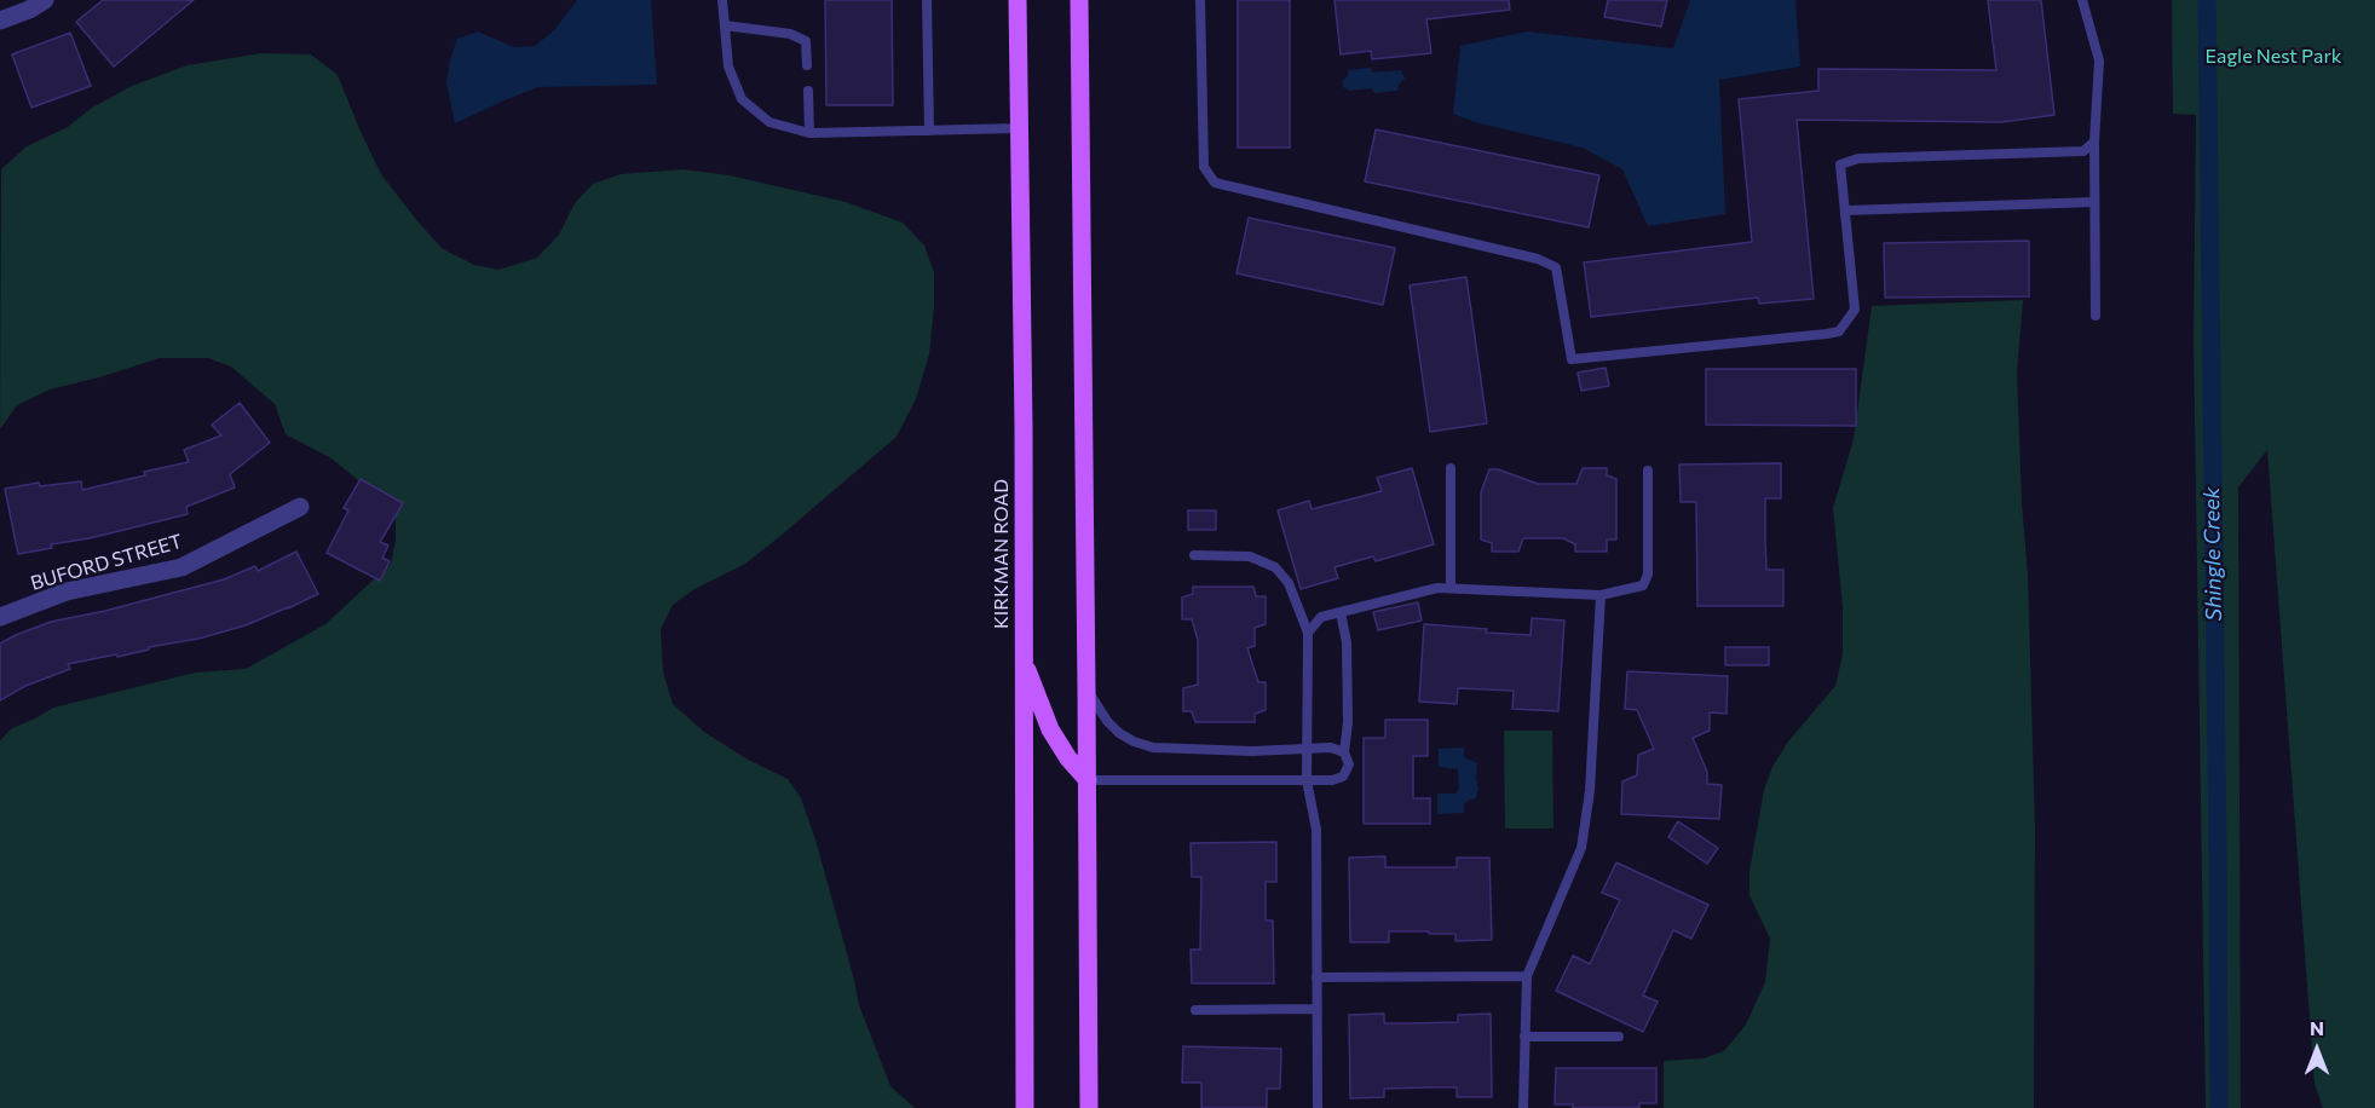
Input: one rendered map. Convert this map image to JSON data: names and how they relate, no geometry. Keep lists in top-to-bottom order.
{
  "streets": {
    "main road": ["KIRKMAN ROAD"],
    "street": ["BUFORD STREET"]
  },
  "water": ["Shingle Creek"],
  "parks": ["Eagle Nest Park"],
  "north": "top"
}
